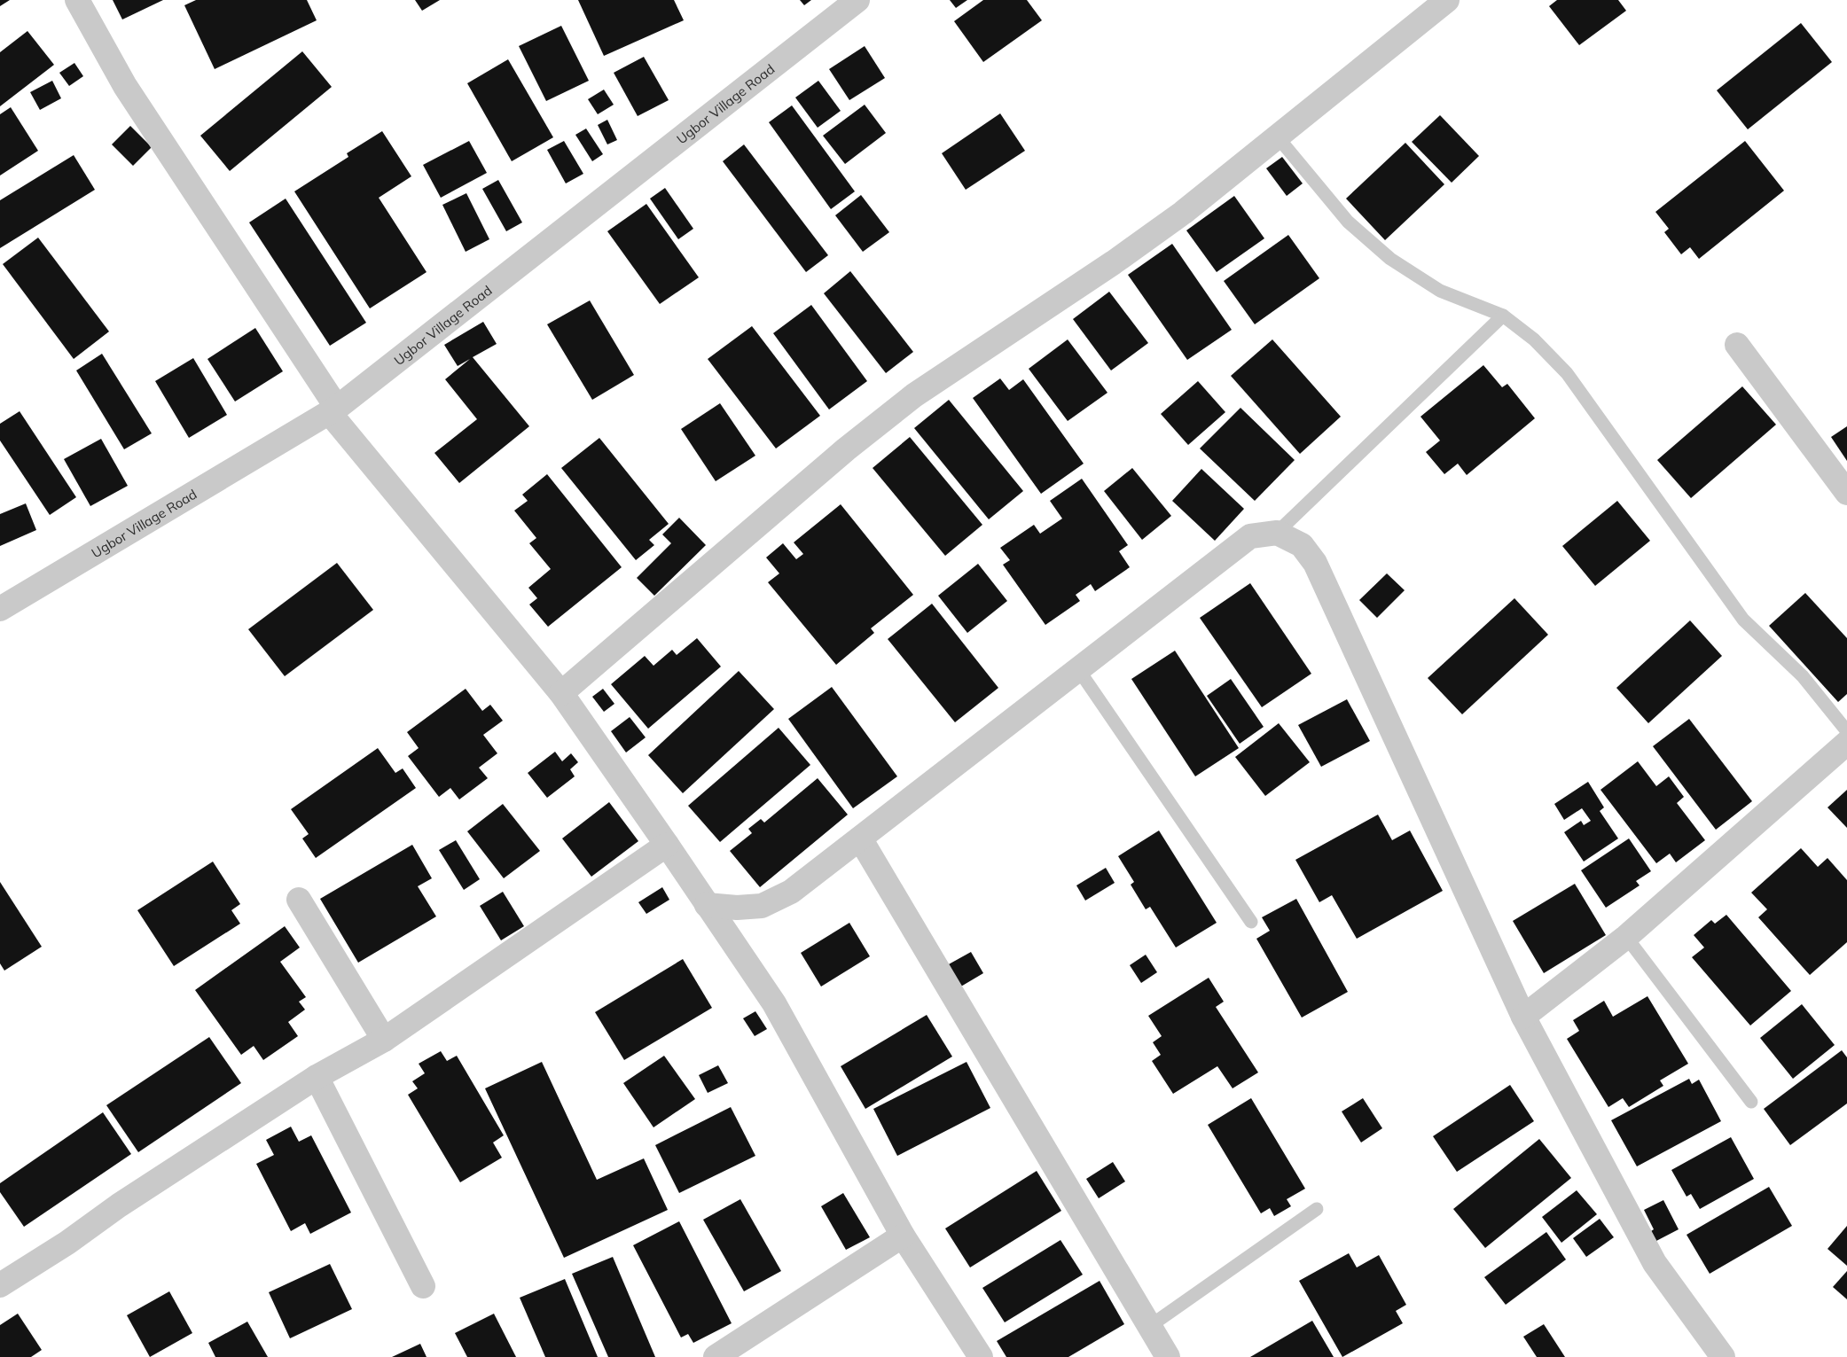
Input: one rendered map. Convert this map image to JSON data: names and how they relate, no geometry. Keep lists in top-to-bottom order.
{
  "streets": {
    "street": ["Ugbor Village Road"]
  }
}
